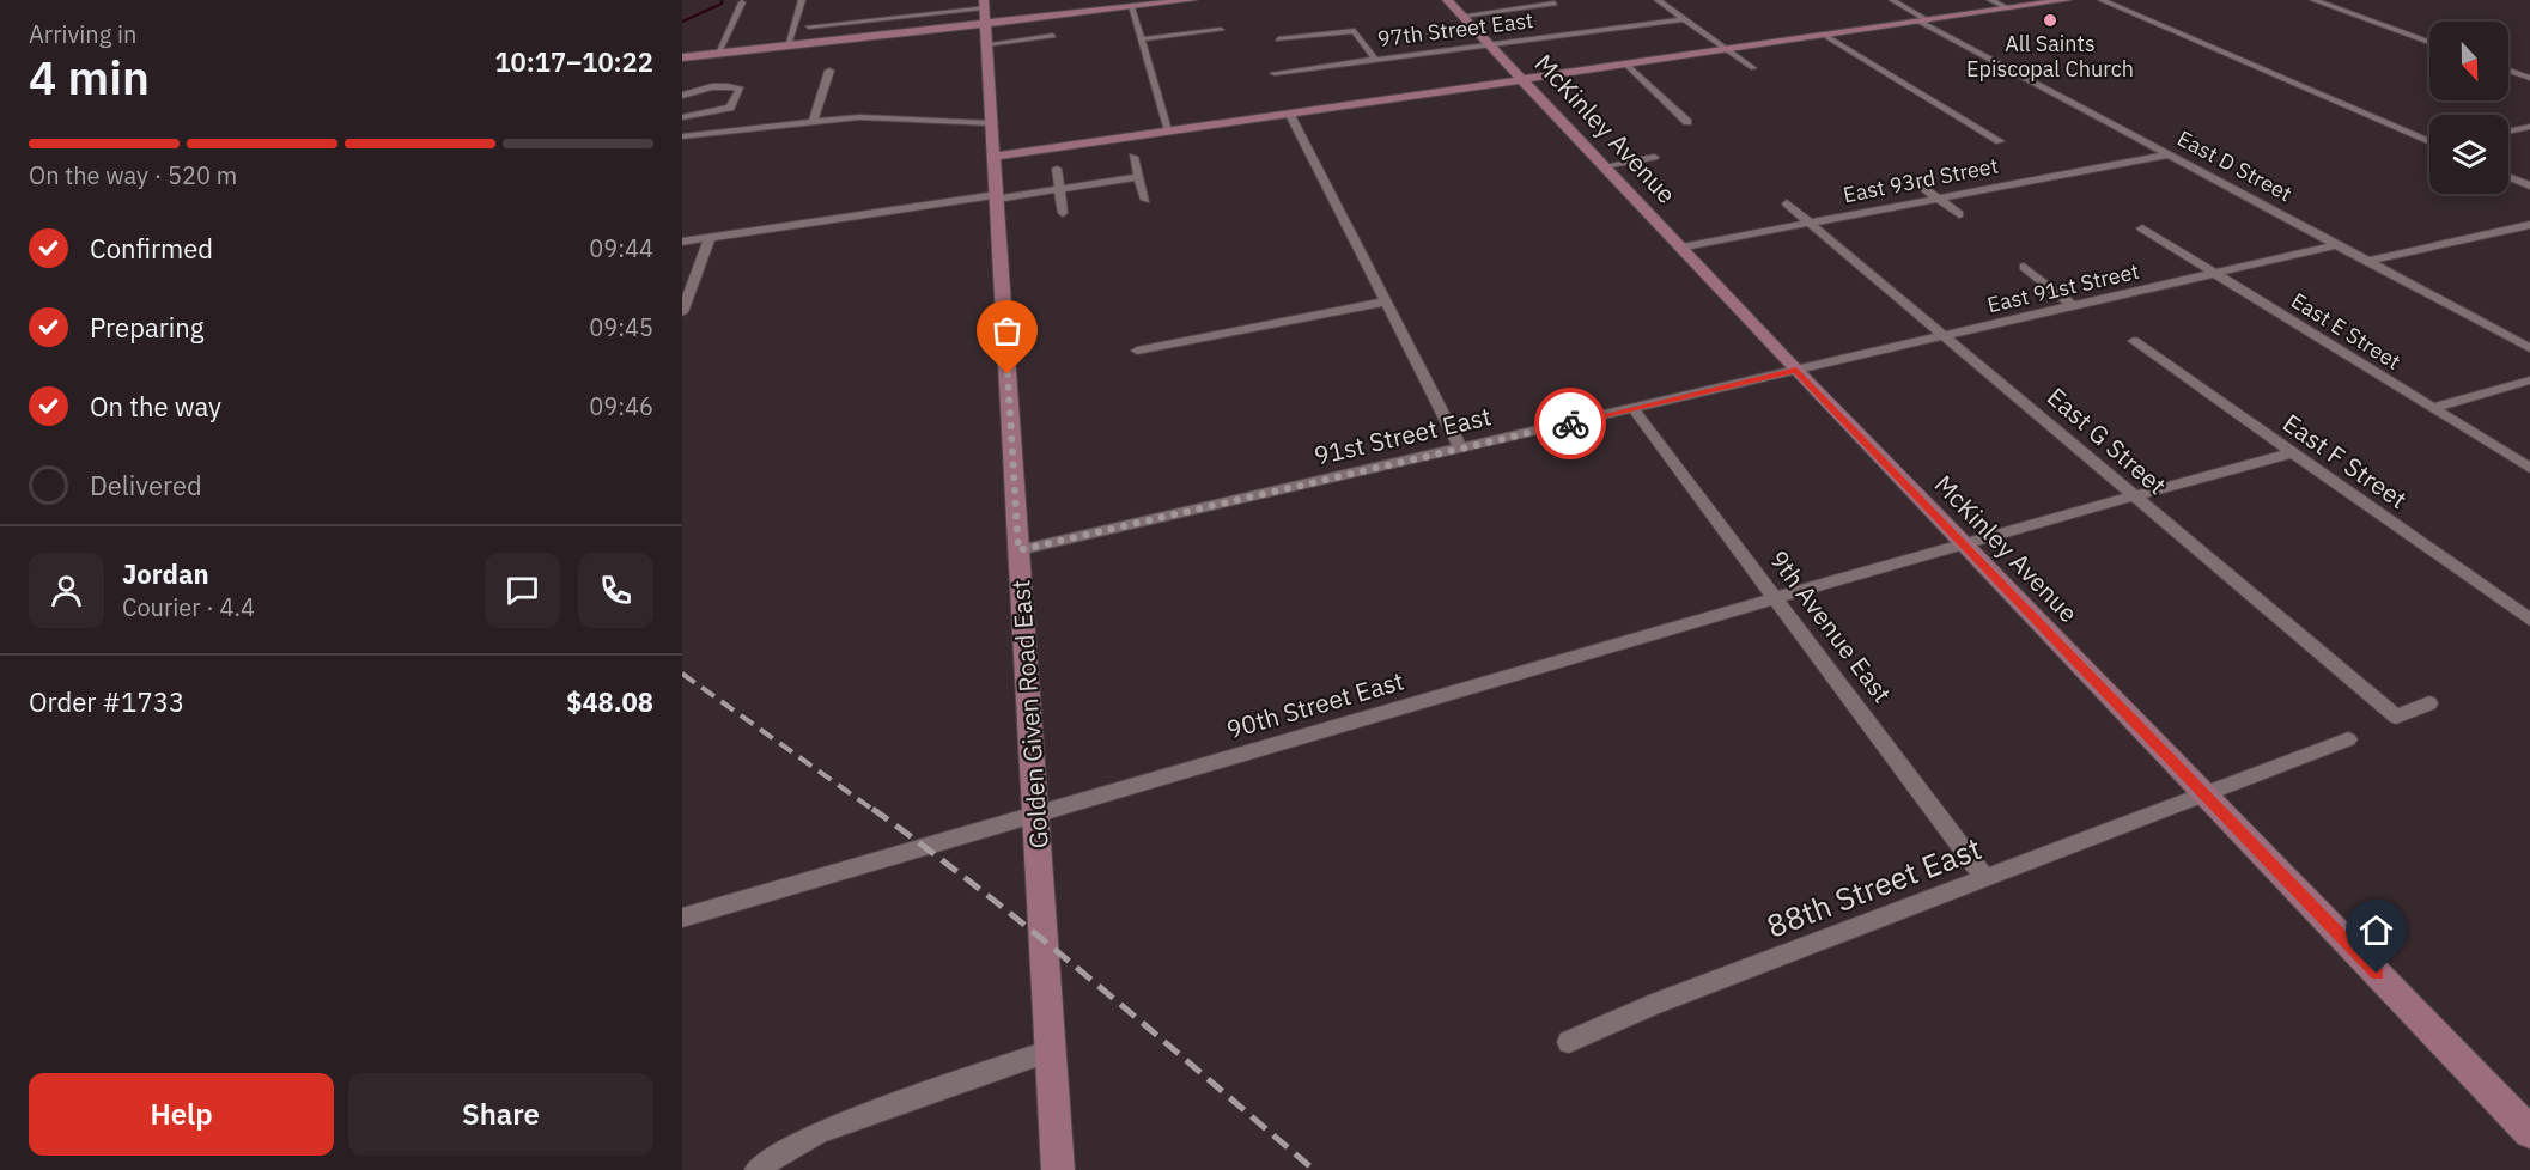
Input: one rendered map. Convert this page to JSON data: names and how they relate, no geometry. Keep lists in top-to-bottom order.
{
  "streets": {
    "street": [
      "97th Street East",
      "McKinley Avenue",
      "East D Street",
      "East 93rd Street",
      "East 91st Street",
      "East E Street",
      "91st Street East",
      "East G Street",
      "East F Street",
      "9th Avenue East",
      "90th Street East",
      "Golden Given Road East",
      "88th Street East"
    ]
  },
  "crossings": [
    ["97th Street East", "McKinley Avenue"],
    ["McKinley Avenue", "East 93rd Street"],
    ["McKinley Avenue", "East 91st Street"],
    ["McKinley Avenue", "91st Street East"],
    ["McKinley Avenue", "90th Street East"],
    ["McKinley Avenue", "88th Street East"],
    ["East D Street", "East 93rd Street"],
    ["East D Street", "East 91st Street"],
    ["East 93rd Street", "East G Street"],
    ["East 91st Street", "East E Street"],
    ["East 91st Street", "91st Street East"],
    ["East 91st Street", "East G Street"],
    ["91st Street East", "9th Avenue East"],
    ["91st Street East", "Golden Given Road East"],
    ["East G Street", "90th Street East"],
    ["East F Street", "90th Street East"],
    ["9th Avenue East", "90th Street East"],
    ["9th Avenue East", "88th Street East"],
    ["90th Street East", "Golden Given Road East"]
  ],
  "places": ["All Saints Episcopal Church"],
  "north": "bottom",
  "page": {
    "heading": ["4 min", "Arriving in", "10:17–10:22"],
    "panel": [
      "Jordan",
      "Courier · 4.4",
      "Order #1733",
      "$48.08"
    ],
    "bar": "On the way · 520 m",
    "list": [
      ["Confirmed", "09:44"],
      ["Preparing", "09:45"],
      ["On the way", "09:46"],
      "Delivered"
    ],
    "buttons": ["Help", "Share"]
  }
}
